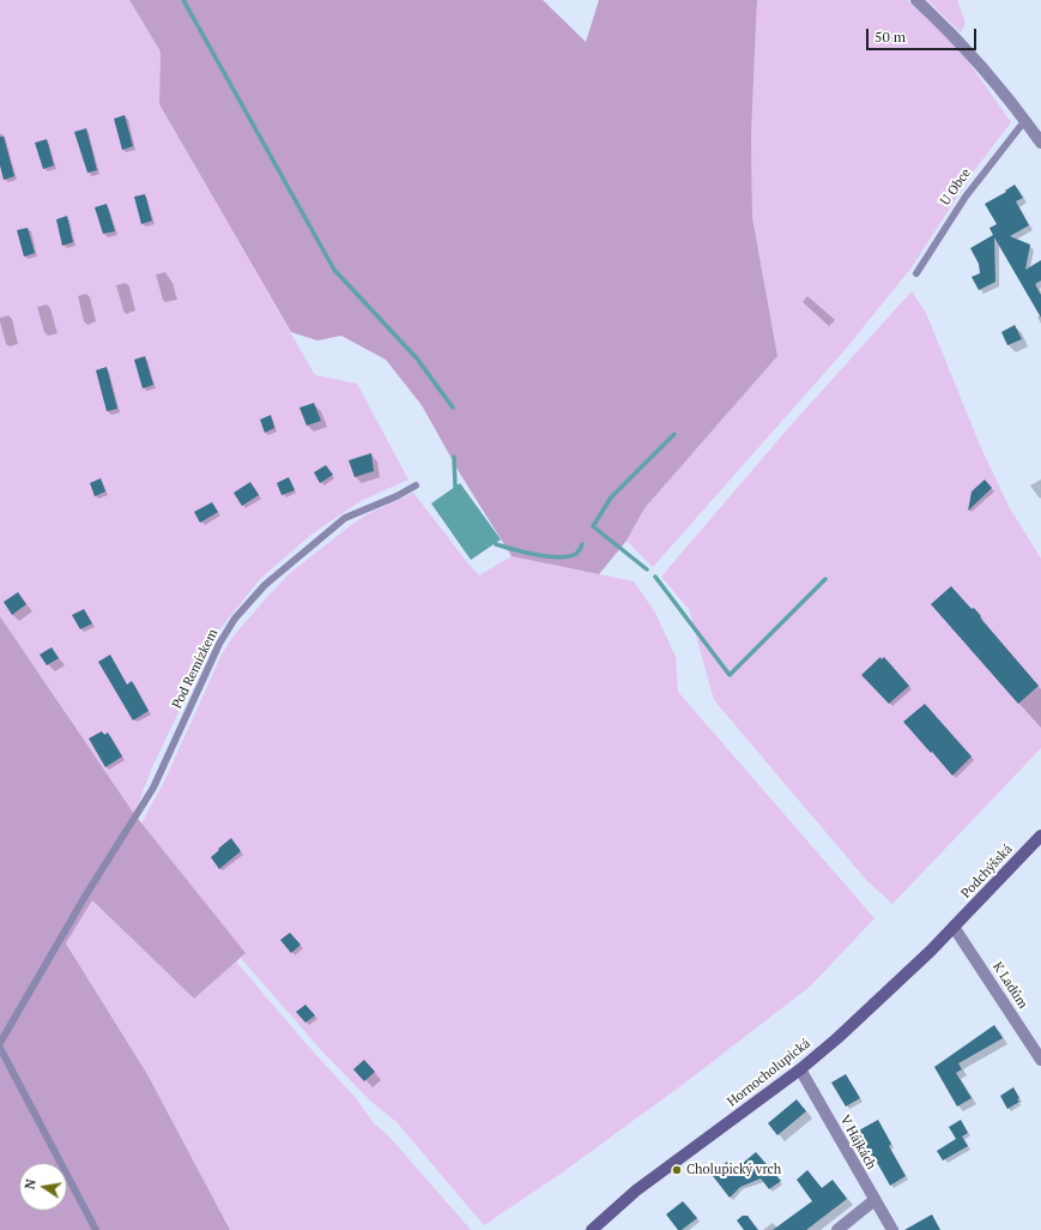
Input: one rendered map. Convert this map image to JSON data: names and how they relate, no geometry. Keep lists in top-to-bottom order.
{
  "streets": {
    "street": [
      "Podchýšská",
      "K Ladům",
      "Hornocholupická",
      "V Hájkách"
    ],
    "lane": ["U Obce", "Pod Remízkem"]
  },
  "crossings": [
    ["Podchýšská", "K Ladům"],
    ["Podchýšská", "Hornocholupická"],
    ["K Ladům", "Hornocholupická"],
    ["Hornocholupická", "V Hájkách"]
  ],
  "places": ["Cholupický vrch"],
  "scale_bar": "50 m",
  "north": "left"
}
